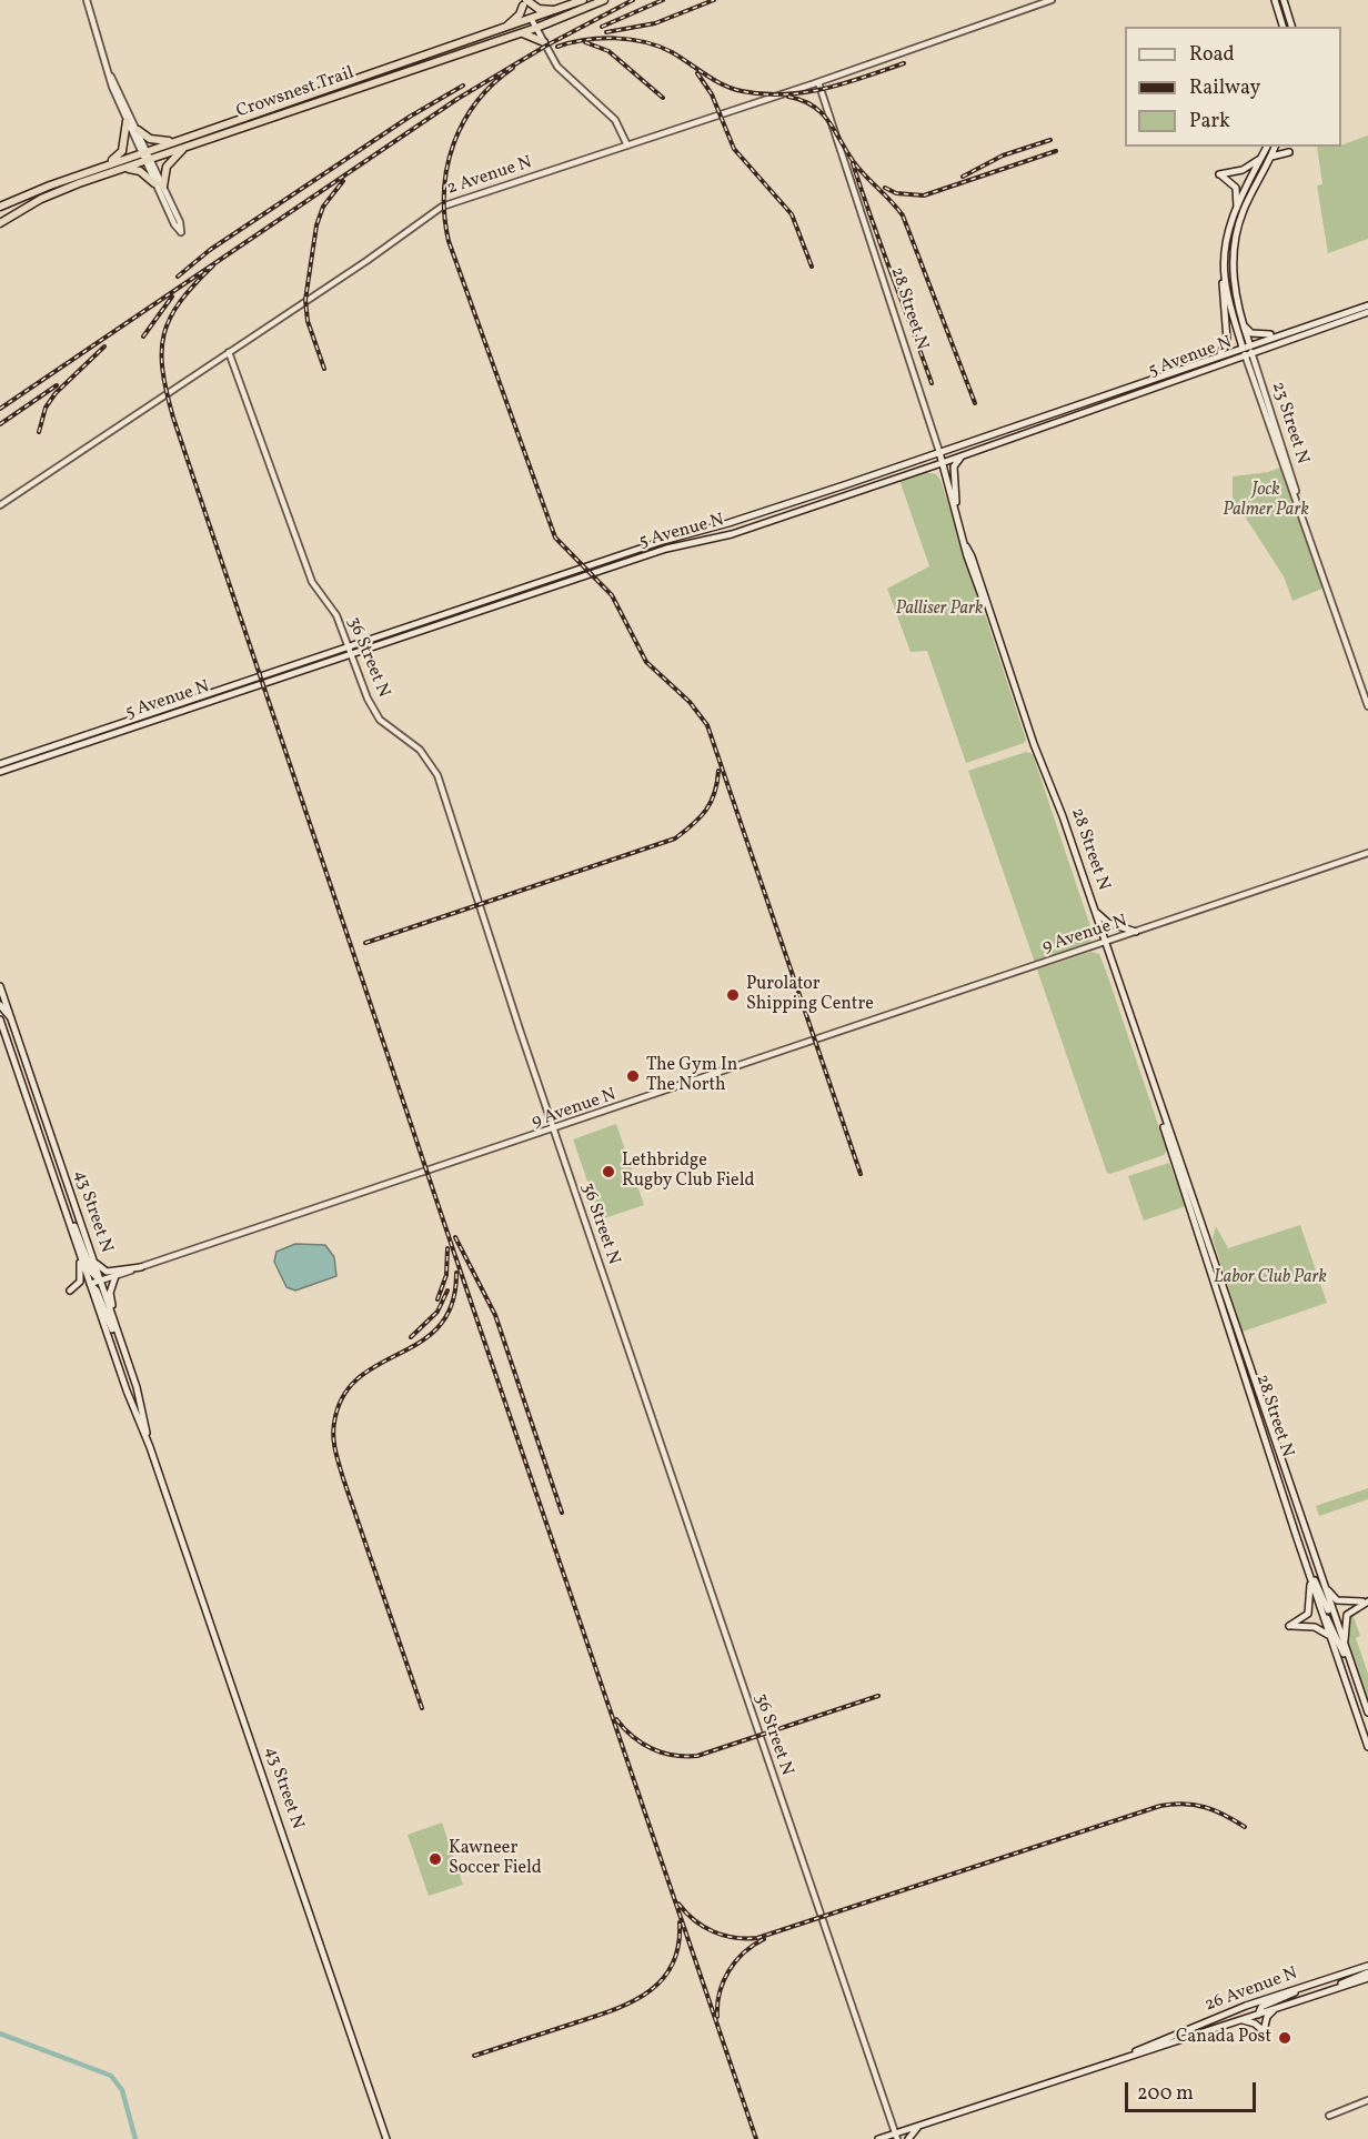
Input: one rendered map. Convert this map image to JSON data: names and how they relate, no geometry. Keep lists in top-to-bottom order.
{
  "streets": {
    "highway": ["Crowsnest Trail"],
    "main road": [
      "28 Street N",
      "5 Avenue N",
      "43 Street N",
      "26 Avenue N"
    ],
    "street": [
      "2 Avenue N",
      "23 Street N",
      "36 Street N",
      "9 Avenue N"
    ]
  },
  "crossings": [
    ["2 Avenue N", "28 Street N"],
    ["2 Avenue N", "36 Street N"],
    ["28 Street N", "5 Avenue N"],
    ["28 Street N", "9 Avenue N"],
    ["5 Avenue N", "23 Street N"],
    ["5 Avenue N", "36 Street N"],
    ["36 Street N", "9 Avenue N"],
    ["36 Street N", "26 Avenue N"],
    ["9 Avenue N", "43 Street N"]
  ],
  "parks": ["Jock Palmer Park", "Palliser Park", "Labor Club Park"],
  "places": [
    "Purolator Shipping Centre",
    "The Gym In The North",
    "Lethbridge Rugby Club Field",
    "Kawneer Soccer Field",
    "Canada Post"
  ],
  "legend": ["Road", "Railway", "Park"],
  "scale_bar": "200 m"
}
